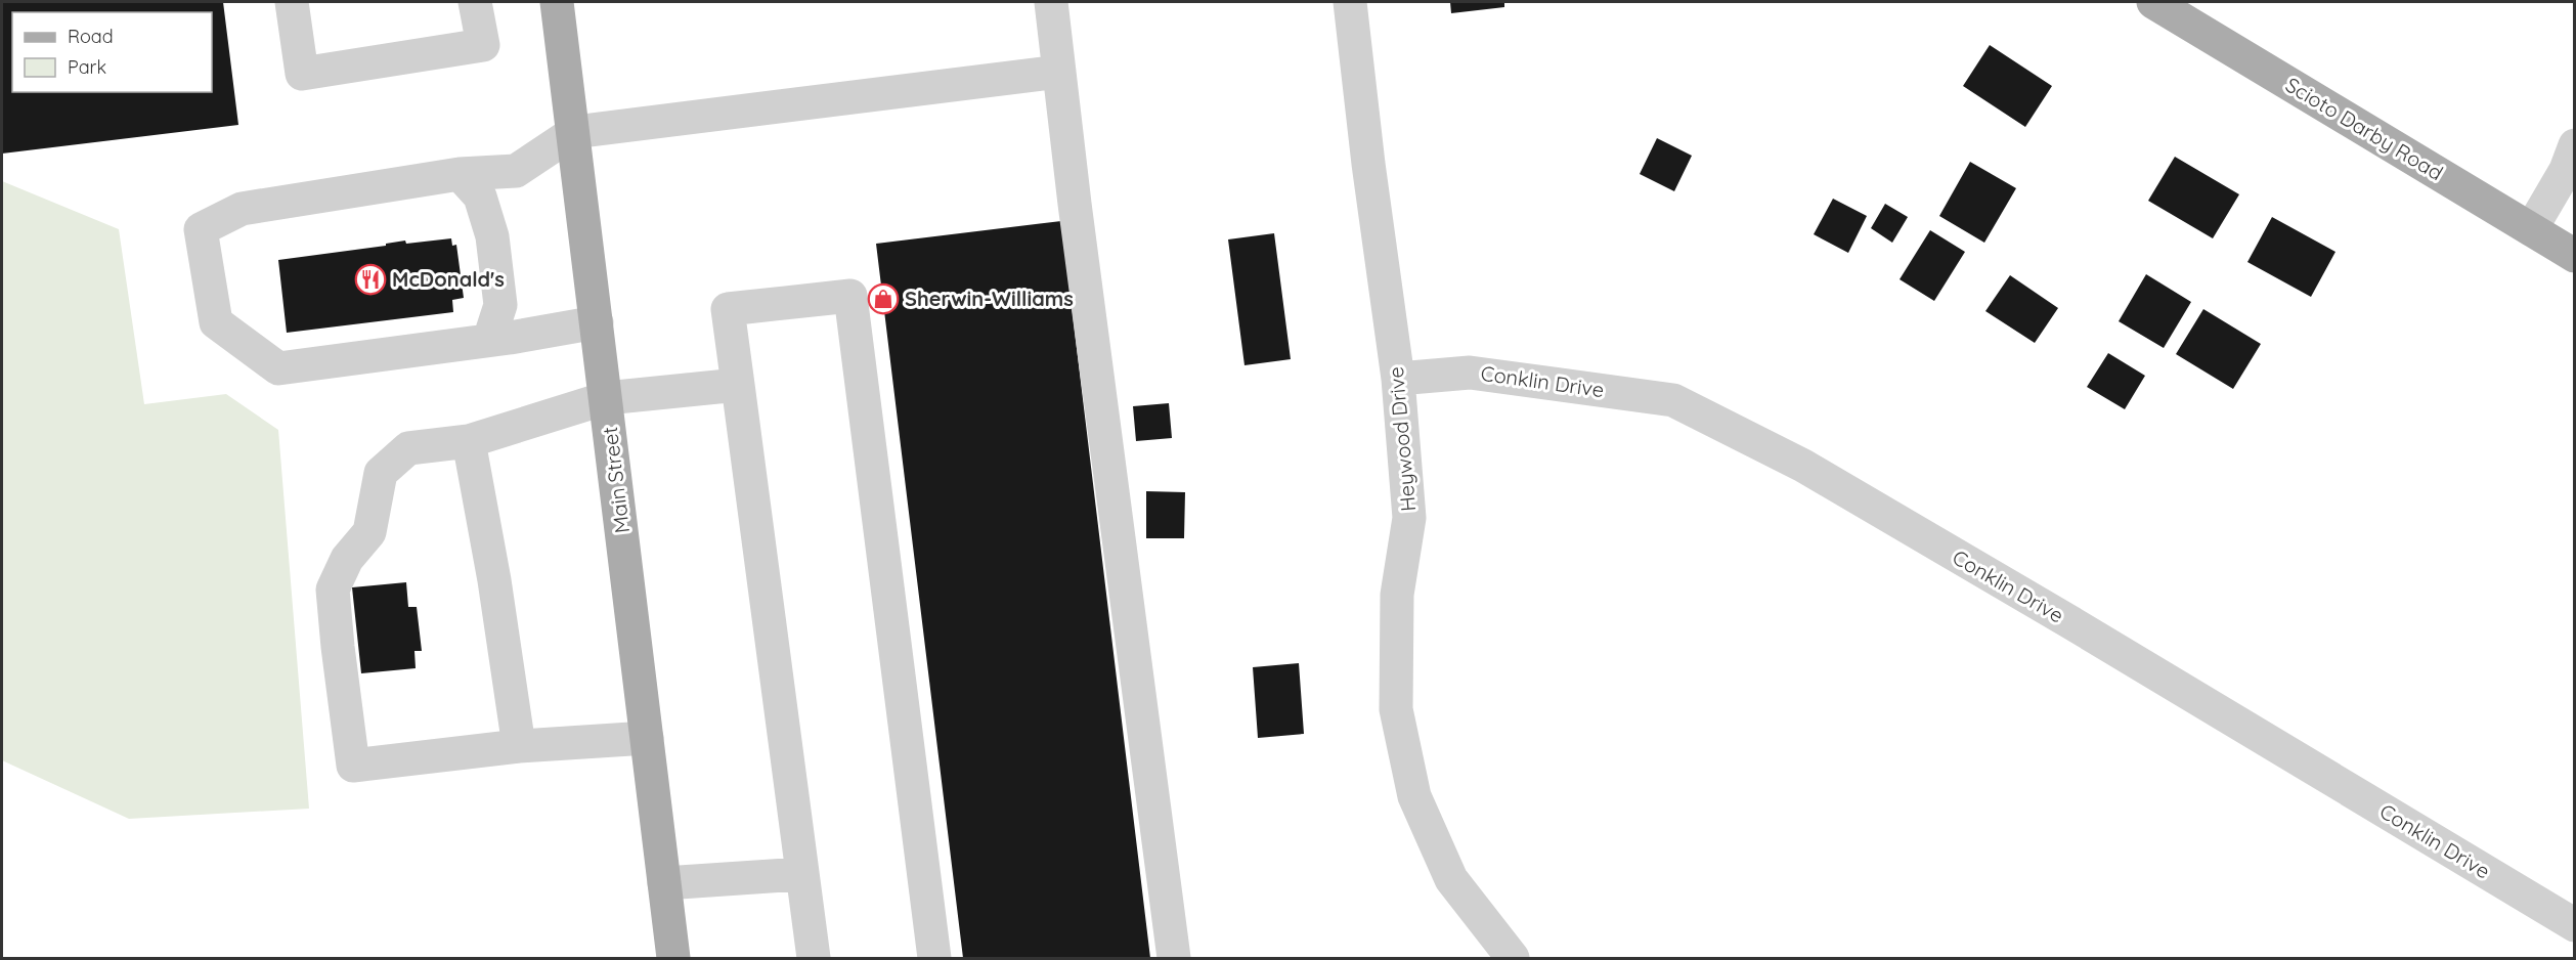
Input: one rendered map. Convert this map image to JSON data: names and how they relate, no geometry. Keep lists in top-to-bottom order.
{
  "streets": {
    "main road": ["Scioto Darby Road", "Main Street"],
    "street": ["Conklin Drive", "Heywood Drive"]
  },
  "crossings": [
    ["Conklin Drive", "Heywood Drive"]
  ],
  "places": {
    "restaurant": ["McDonald's"],
    "shop": ["Sherwin-Williams"]
  },
  "legend": ["Road", "Park"]
}
